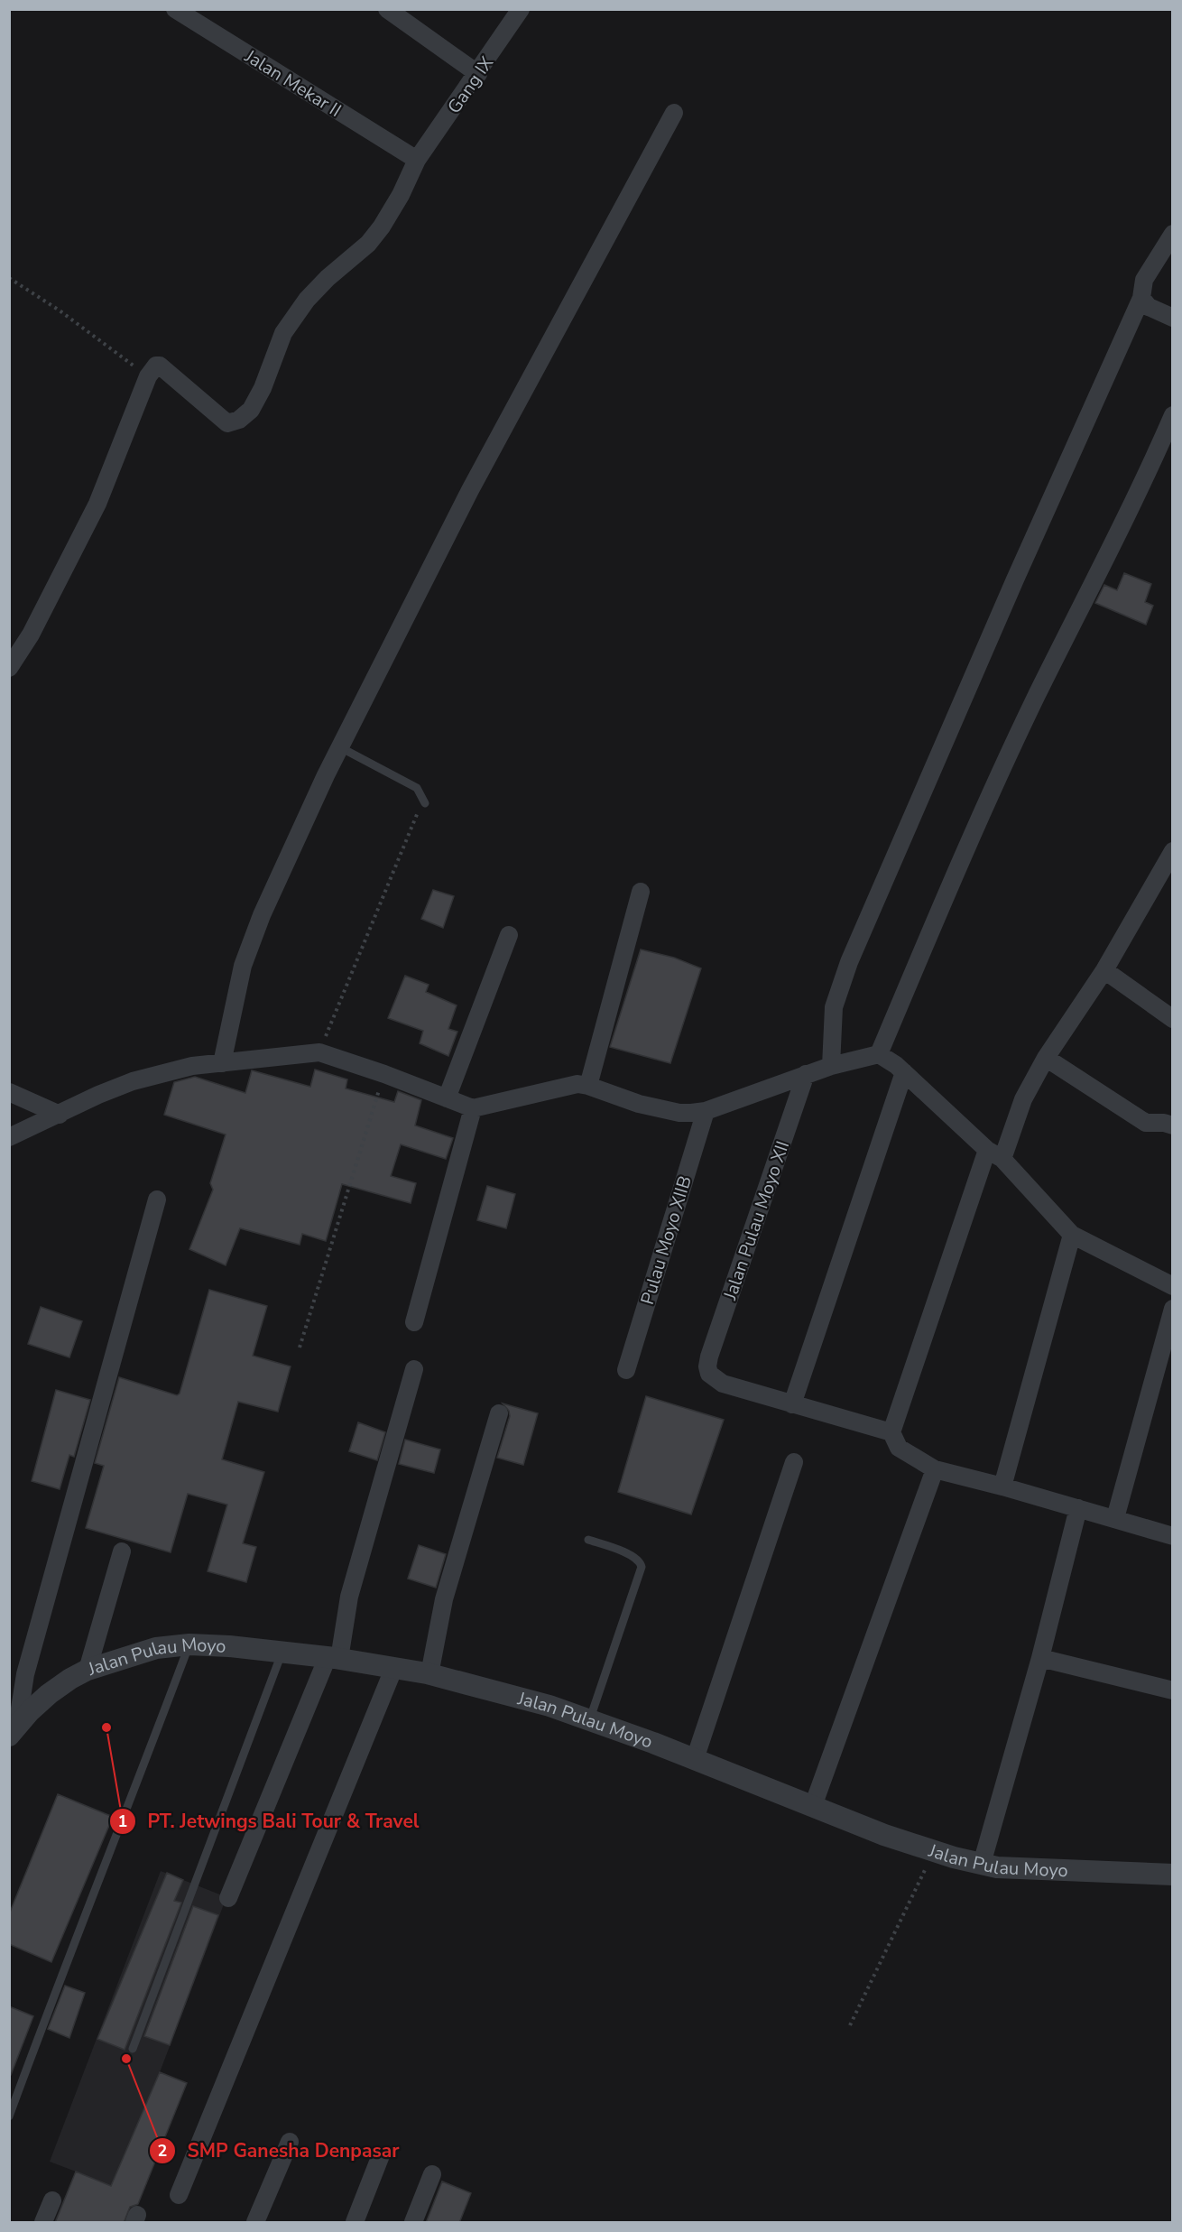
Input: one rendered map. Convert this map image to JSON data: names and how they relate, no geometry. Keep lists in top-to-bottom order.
{
  "streets": {
    "street": [
      "Jalan Mekar II",
      "Gang IX",
      "Jalan Pulau Moyo XII",
      "Pulau Moyo XIIB",
      "Jalan Pulau Moyo"
    ]
  },
  "crossings": [
    ["Jalan Mekar II", "Gang IX"]
  ],
  "places": ["PT. Jetwings Bali Tour & Travel", "SMP Ganesha Denpasar"]
}
